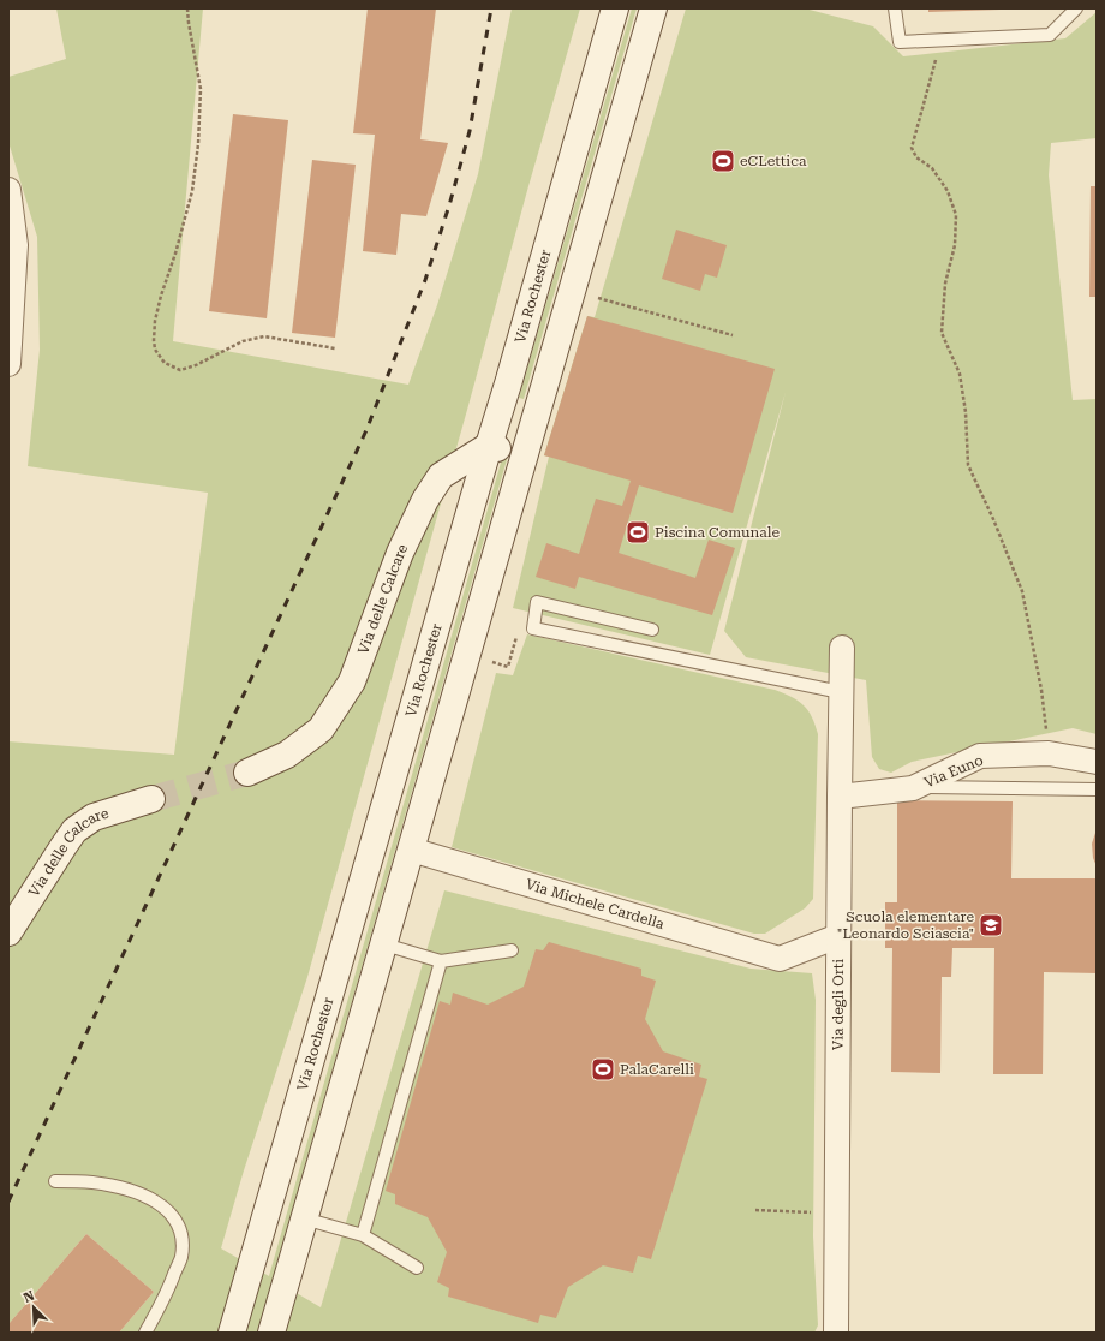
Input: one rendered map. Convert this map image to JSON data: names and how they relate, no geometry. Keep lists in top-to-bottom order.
{
  "streets": {
    "main road": ["Via Rochester", "Via delle Calcare"],
    "street": ["Via Euno", "Via Michele Cardella", "Via degli Orti"]
  },
  "crossings": [
    ["Via Rochester", "Via delle Calcare"],
    ["Via Euno", "Via degli Orti"],
    ["Via Michele Cardella", "Via degli Orti"]
  ],
  "places": {
    "sports": ["eCLettica", "Piscina Comunale", "PalaCarelli"],
    "school or university": ["Scuola elementare \"Leonardo Sciascia\""]
  },
  "north": "top left"
}
